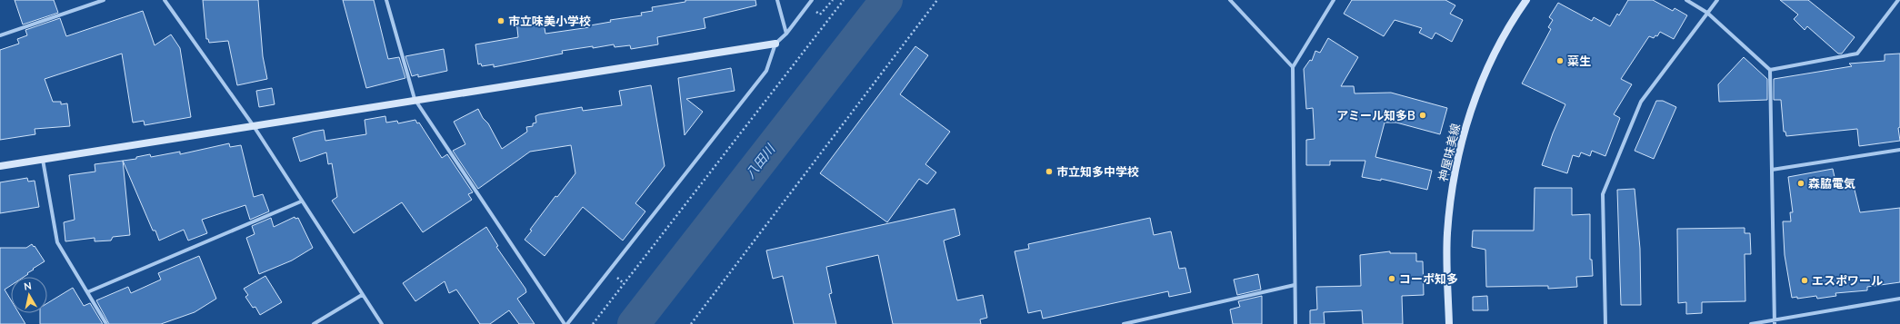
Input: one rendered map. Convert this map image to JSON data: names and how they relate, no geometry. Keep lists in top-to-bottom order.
{
  "streets": {
    "street": ["神屋味美線"]
  },
  "water": ["八田川"],
  "places": [
    "市立味美小学校",
    "菜生",
    "アミール知多B",
    "市立知多中学校",
    "森脇電気",
    "コーポ知多",
    "エスポワール"
  ],
  "north": "top"
}
